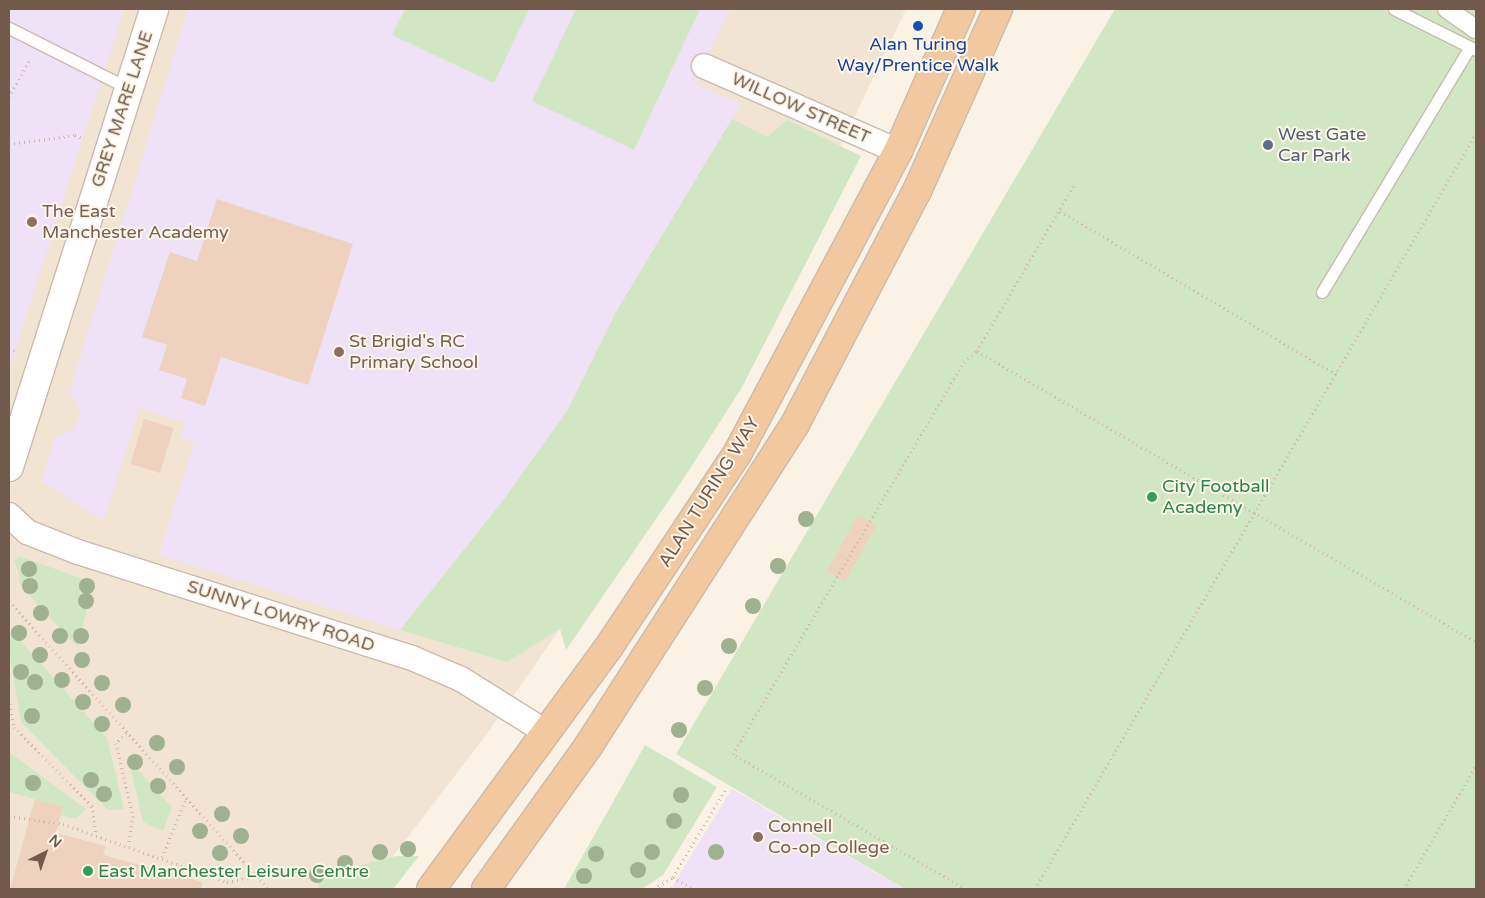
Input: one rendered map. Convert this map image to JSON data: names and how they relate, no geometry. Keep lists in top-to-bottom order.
{
  "streets": {
    "highway": ["ALAN TURING WAY"],
    "street": ["WILLOW STREET", "GREY MARE LANE", "SUNNY LOWRY ROAD"]
  },
  "crossings": [
    ["WILLOW STREET", "ALAN TURING WAY"],
    ["ALAN TURING WAY", "SUNNY LOWRY ROAD"]
  ],
  "places": [
    "Alan Turing Way/Prentice Walk",
    "West Gate Car Park",
    "The East Manchester Academy",
    "St Brigid's RC Primary School",
    "City Football Academy",
    "Connell Co-op College",
    "East Manchester Leisure Centre"
  ],
  "north": "top right"
}
